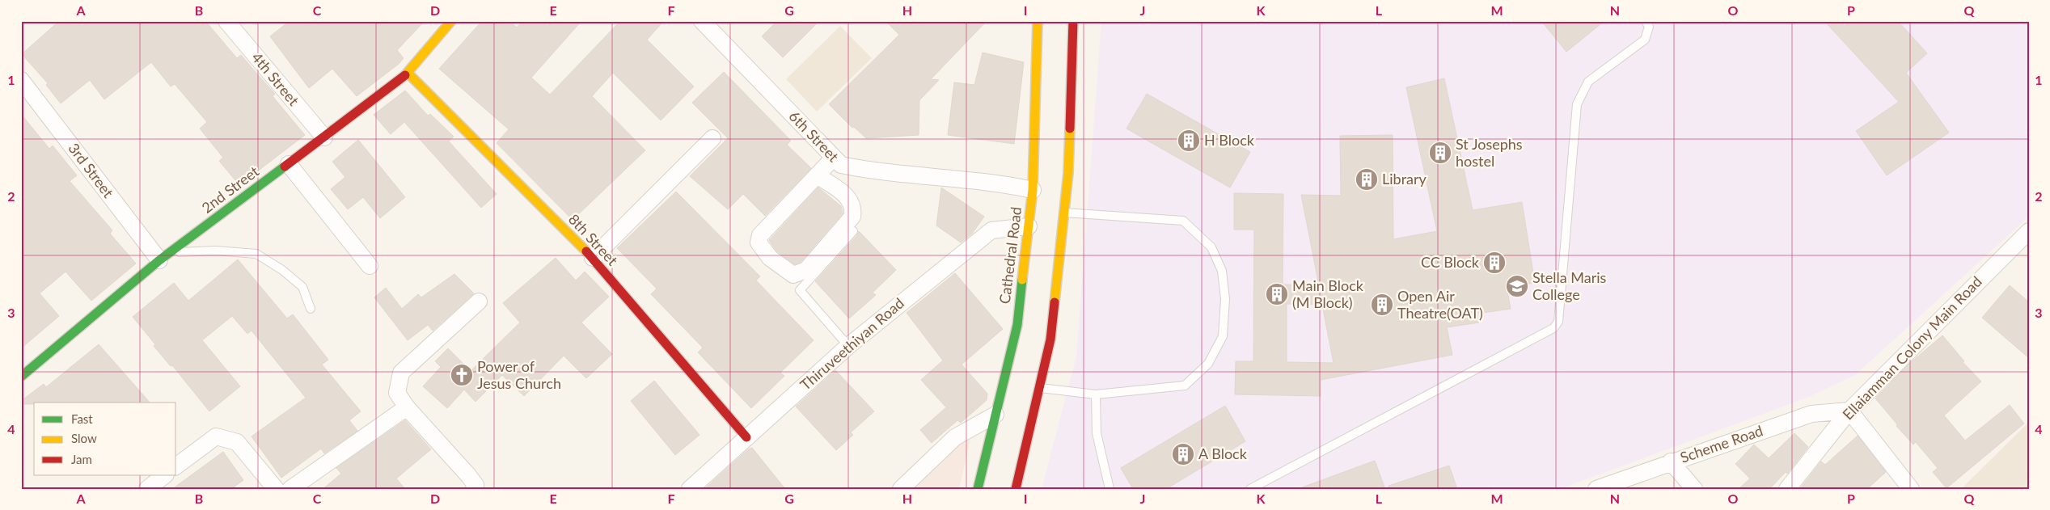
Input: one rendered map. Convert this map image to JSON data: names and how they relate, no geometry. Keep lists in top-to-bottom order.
{
  "streets": {
    "street": [
      "4th Street",
      "6th Street",
      "3rd Street",
      "2nd Street",
      "8th Street",
      "Cathedral Road",
      "Thiruveethiyan Road",
      "Ellaiamman Colony Main Road",
      "Scheme Road"
    ]
  },
  "crossings": [
    ["4th Street", "2nd Street"],
    ["6th Street", "Cathedral Road"],
    ["3rd Street", "2nd Street"],
    ["2nd Street", "8th Street"],
    ["8th Street", "Thiruveethiyan Road"],
    ["Cathedral Road", "Thiruveethiyan Road"],
    ["Ellaiamman Colony Main Road", "Scheme Road"]
  ],
  "places": {
    "building": [
      "H Block",
      "St Josephs hostel",
      "Library",
      "CC Block",
      "Main Block (M Block)",
      "Open Air Theatre(OAT)",
      "A Block"
    ],
    "school or university": ["Stella Maris College"],
    "church": ["Power of Jesus Church"]
  },
  "legend": ["Fast", "Slow", "Jam"],
  "grid": {
    "columns": [
      "A",
      "B",
      "C",
      "D",
      "E",
      "F",
      "G",
      "H",
      "I",
      "J",
      "K",
      "L",
      "M",
      "N",
      "O",
      "P",
      "Q"
    ],
    "rows": [
      "1",
      "2",
      "3",
      "4"
    ]
  }
}
